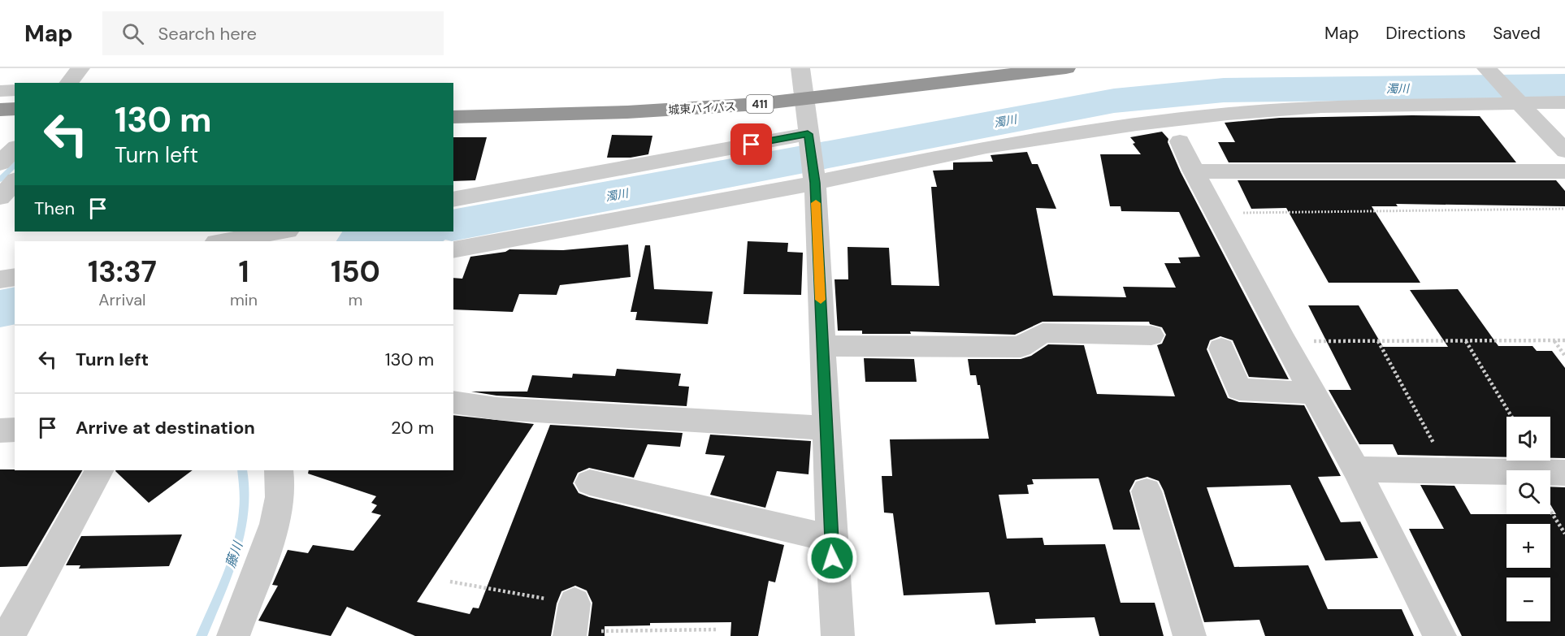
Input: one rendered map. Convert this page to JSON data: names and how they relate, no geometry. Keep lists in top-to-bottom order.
{
  "streets": {
    "highway": ["411", "城東バイパス"]
  },
  "water": ["濁川", "藤川"],
  "page": {
    "header": "Map",
    "search": "Search here",
    "nav": ["Map", "Directions", "Saved"],
    "turn": ["130 m", "Turn left"],
    "then": "Then",
    "eta": [
      "13:37",
      "Arrival",
      "1",
      "min",
      "150",
      "m"
    ],
    "list": [
      {
        "name": "Turn left",
        "value": "130 m"
      },
      {
        "name": "Arrive at destination",
        "value": "20 m"
      }
    ],
    "map_buttons": ["+", "−"]
  }
}
